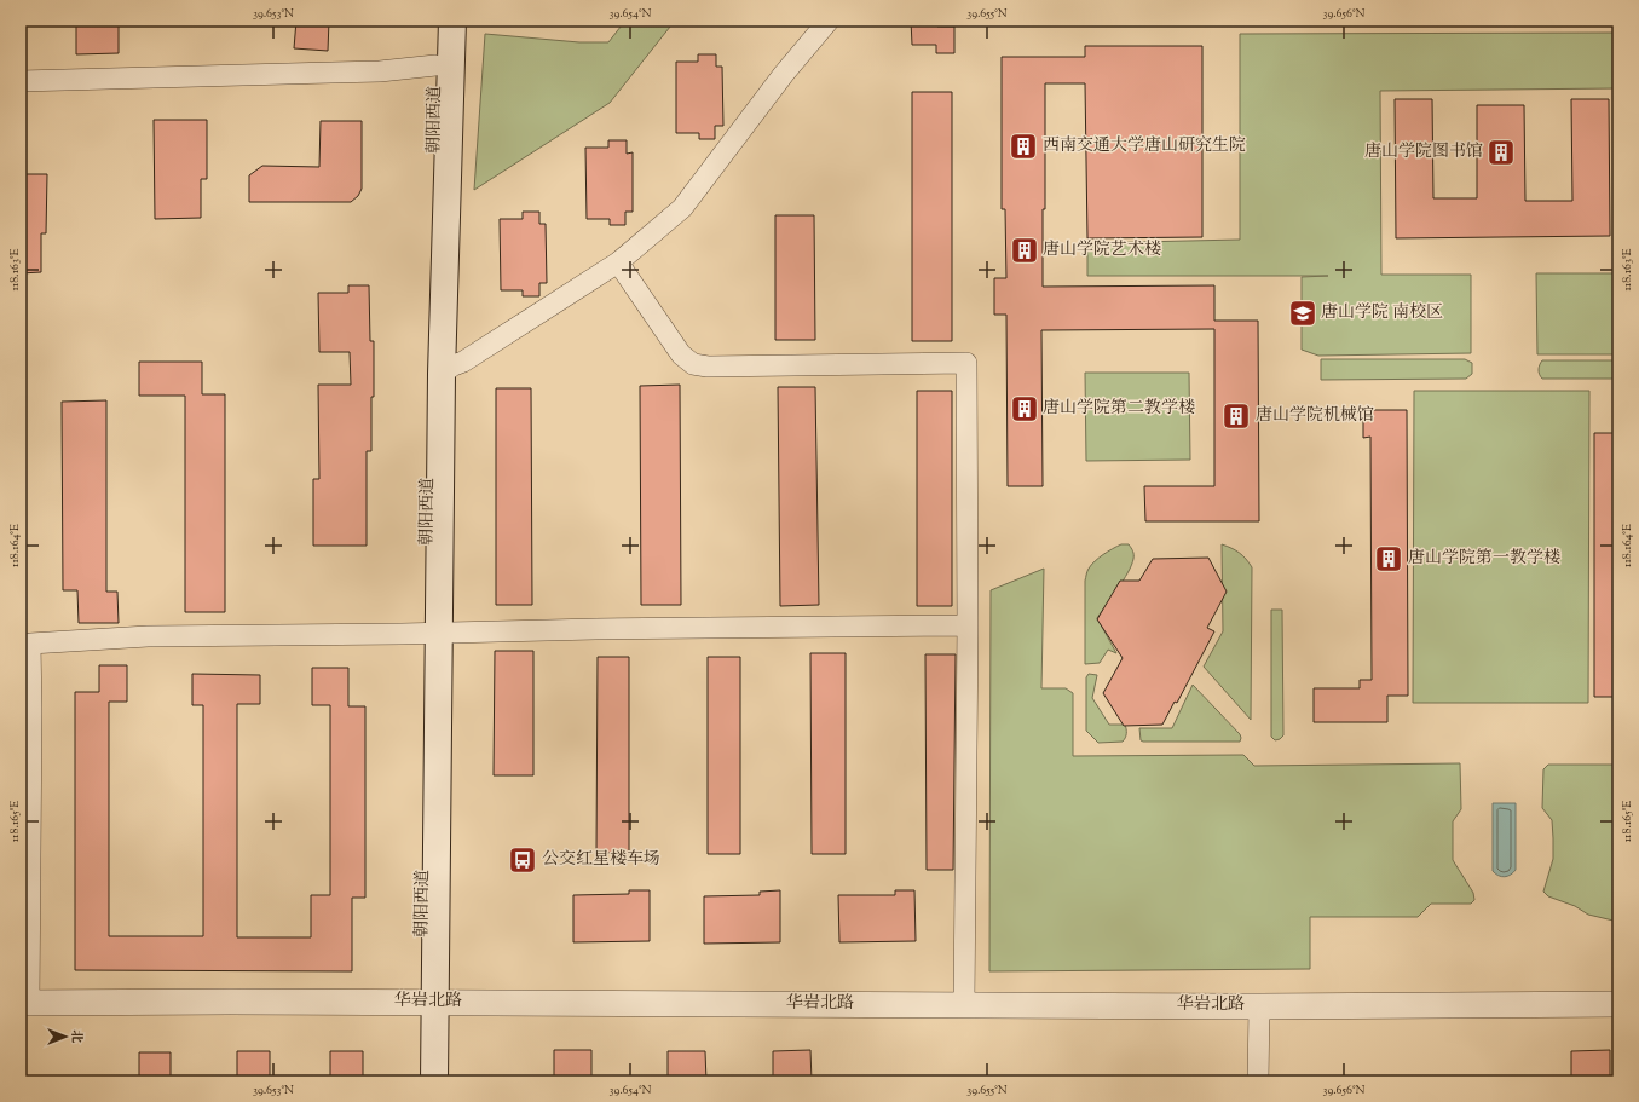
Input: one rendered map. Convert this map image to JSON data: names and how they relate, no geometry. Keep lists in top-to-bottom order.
{
  "streets": {
    "main road": ["朝阳西道"],
    "street": ["华岩北路"]
  },
  "crossings": [
    ["朝阳西道", "华岩北路"]
  ],
  "places": {
    "building": [
      "西南交通大学唐山研究生院",
      "唐山学院图书馆",
      "唐山学院艺术楼",
      "唐山学院第二教学楼",
      "唐山学院机械馆",
      "唐山学院第一教学楼"
    ],
    "school or university": ["唐山学院 南校区"],
    "bus stop": ["公交红星楼车场"]
  },
  "north": "right",
  "coordinates": [
    "39.653°N",
    "39.654°N",
    "39.655°N",
    "39.656°N",
    "118.163°E",
    "118.164°E",
    "118.165°E"
  ]
}
